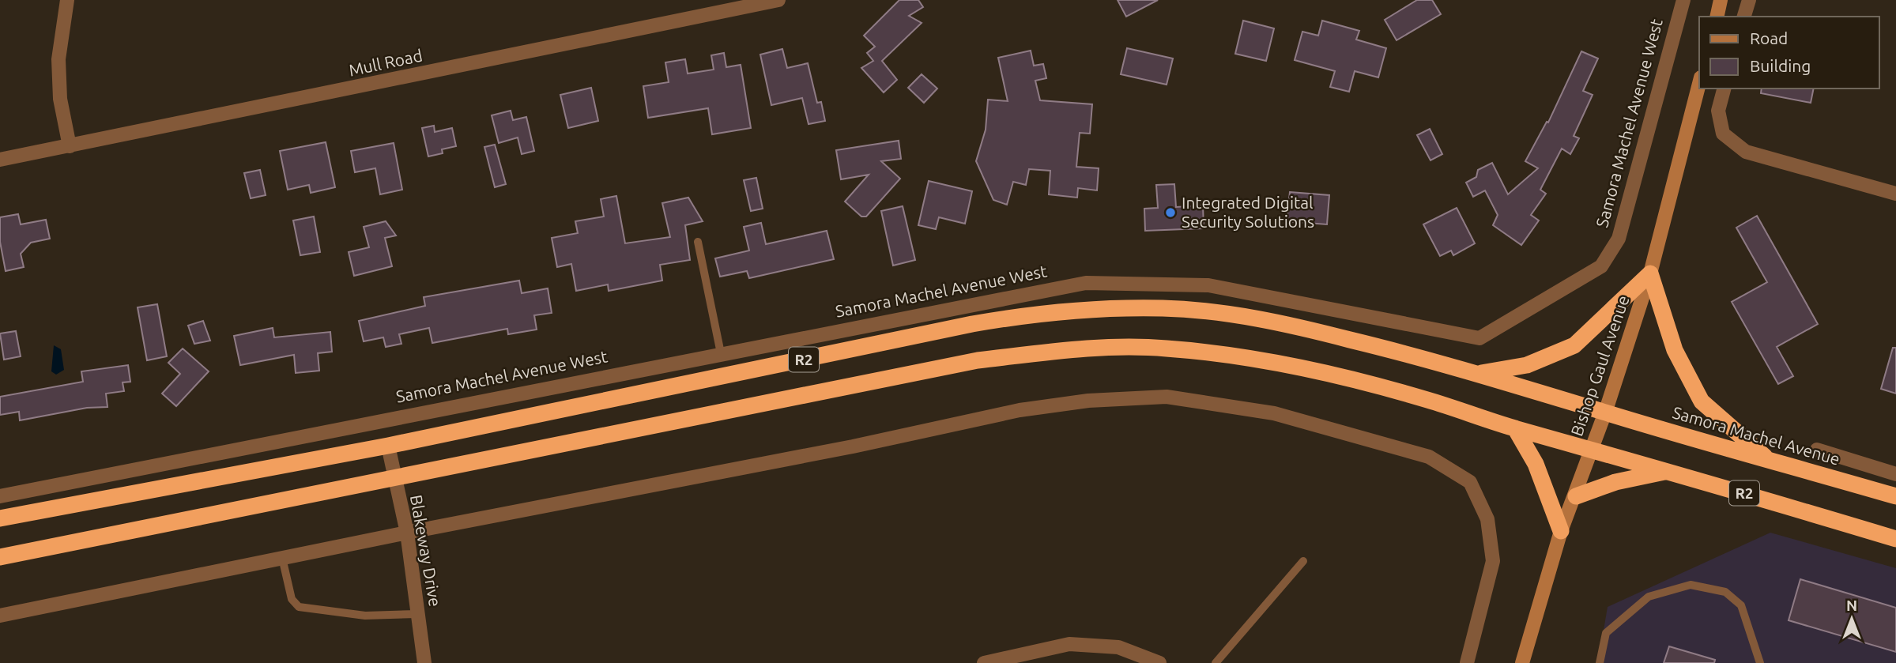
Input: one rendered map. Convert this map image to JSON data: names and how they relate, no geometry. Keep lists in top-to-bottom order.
{
  "streets": {
    "highway": ["R2", "Samora Machel Avenue"],
    "main road": ["Bishop Gaul Avenue"],
    "street": ["Mull Road", "Samora Machel Avenue West", "Blakeway Drive"]
  },
  "crossings": [
    ["R2", "Bishop Gaul Avenue"],
    ["R2", "Samora Machel Avenue"],
    ["R2", "Blakeway Drive"],
    ["Bishop Gaul Avenue", "Samora Machel Avenue"]
  ],
  "places": ["Integrated Digital Security Solutions"],
  "legend": ["Road", "Building"],
  "north": "top"
}
